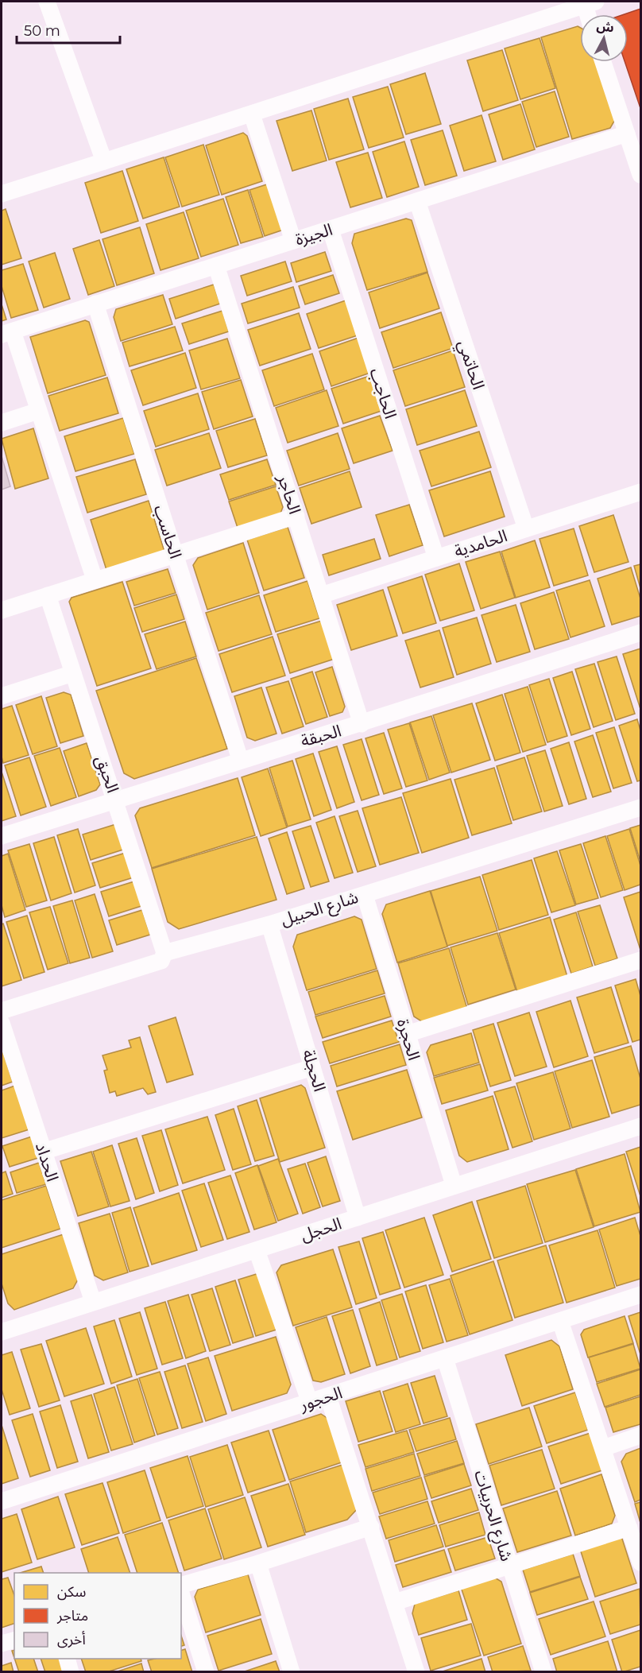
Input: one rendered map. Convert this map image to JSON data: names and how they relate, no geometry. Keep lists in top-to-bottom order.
{
  "streets": {
    "street": [
      "الجيزة",
      "الحاتمي",
      "الحاجب",
      "الحاجر",
      "الحاسب",
      "الحامدية",
      "الحبقة",
      "الحبق",
      "شارع الحبيل",
      "الحجرة",
      "الحجلة",
      "الحداد",
      "الحجل",
      "الحجور",
      "شارع الحربيات"
    ]
  },
  "crossings": [
    ["الجيزة", "الحاتمي"],
    ["الجيزة", "الحاجب"],
    ["الجيزة", "الحاجر"],
    ["الجيزة", "الحاسب"],
    ["الحاتمي", "الحامدية"],
    ["الحاجب", "الحامدية"],
    ["الحاجر", "الحامدية"],
    ["الحاجر", "الحبقة"],
    ["الحاسب", "الحبقة"],
    ["الحبقة", "الحبق"],
    ["الحبق", "شارع الحبيل"],
    ["شارع الحبيل", "الحجرة"],
    ["شارع الحبيل", "الحجلة"],
    ["الحجرة", "الحجل"],
    ["الحجلة", "الحجل"],
    ["الحداد", "الحجل"],
    ["الحجور", "شارع الحربيات"]
  ],
  "legend": ["سكن", "متاجر", "أخرى"],
  "scale_bar": "50 m",
  "north": "top"
}
